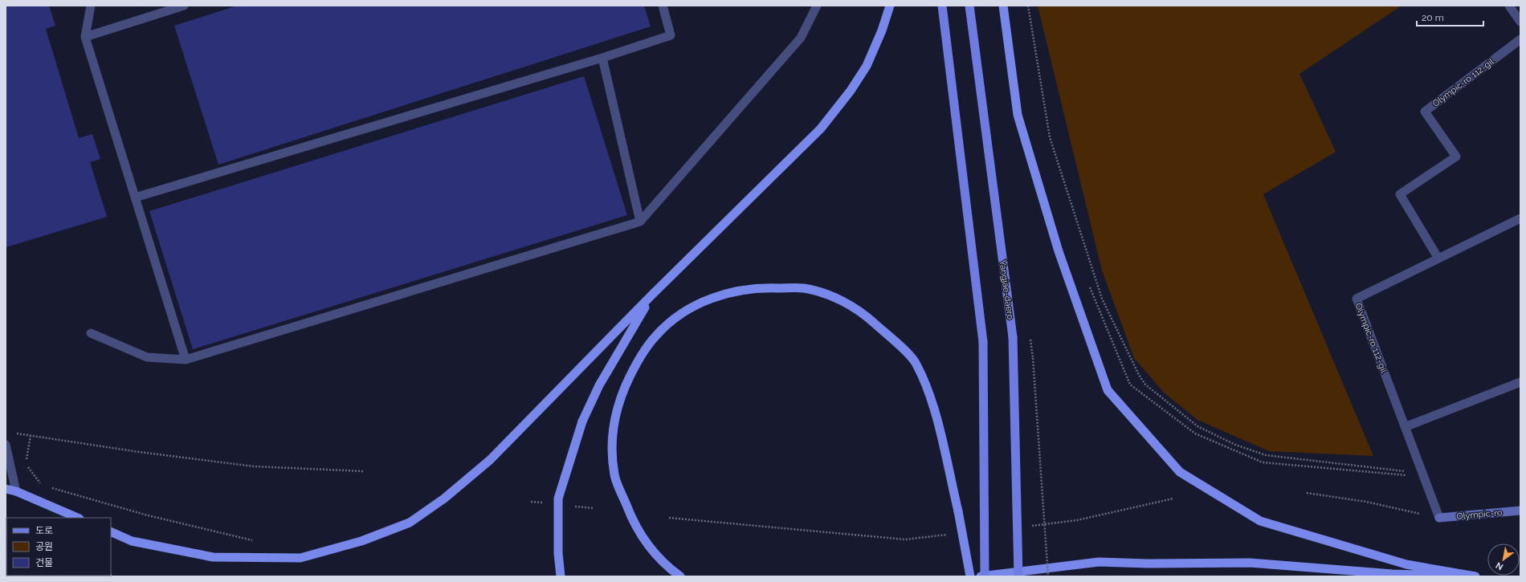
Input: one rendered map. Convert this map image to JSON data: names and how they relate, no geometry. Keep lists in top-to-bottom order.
{
  "streets": {
    "main road": ["Yangjae-daero", "Olympic-ro"],
    "street": ["Olympic-ro 112-gil"]
  },
  "crossings": [
    ["Olympic-ro 112-gil", "Olympic-ro"]
  ],
  "legend": ["도로", "공원", "건물"],
  "scale_bar": "20 m",
  "north": "bottom left"
}
